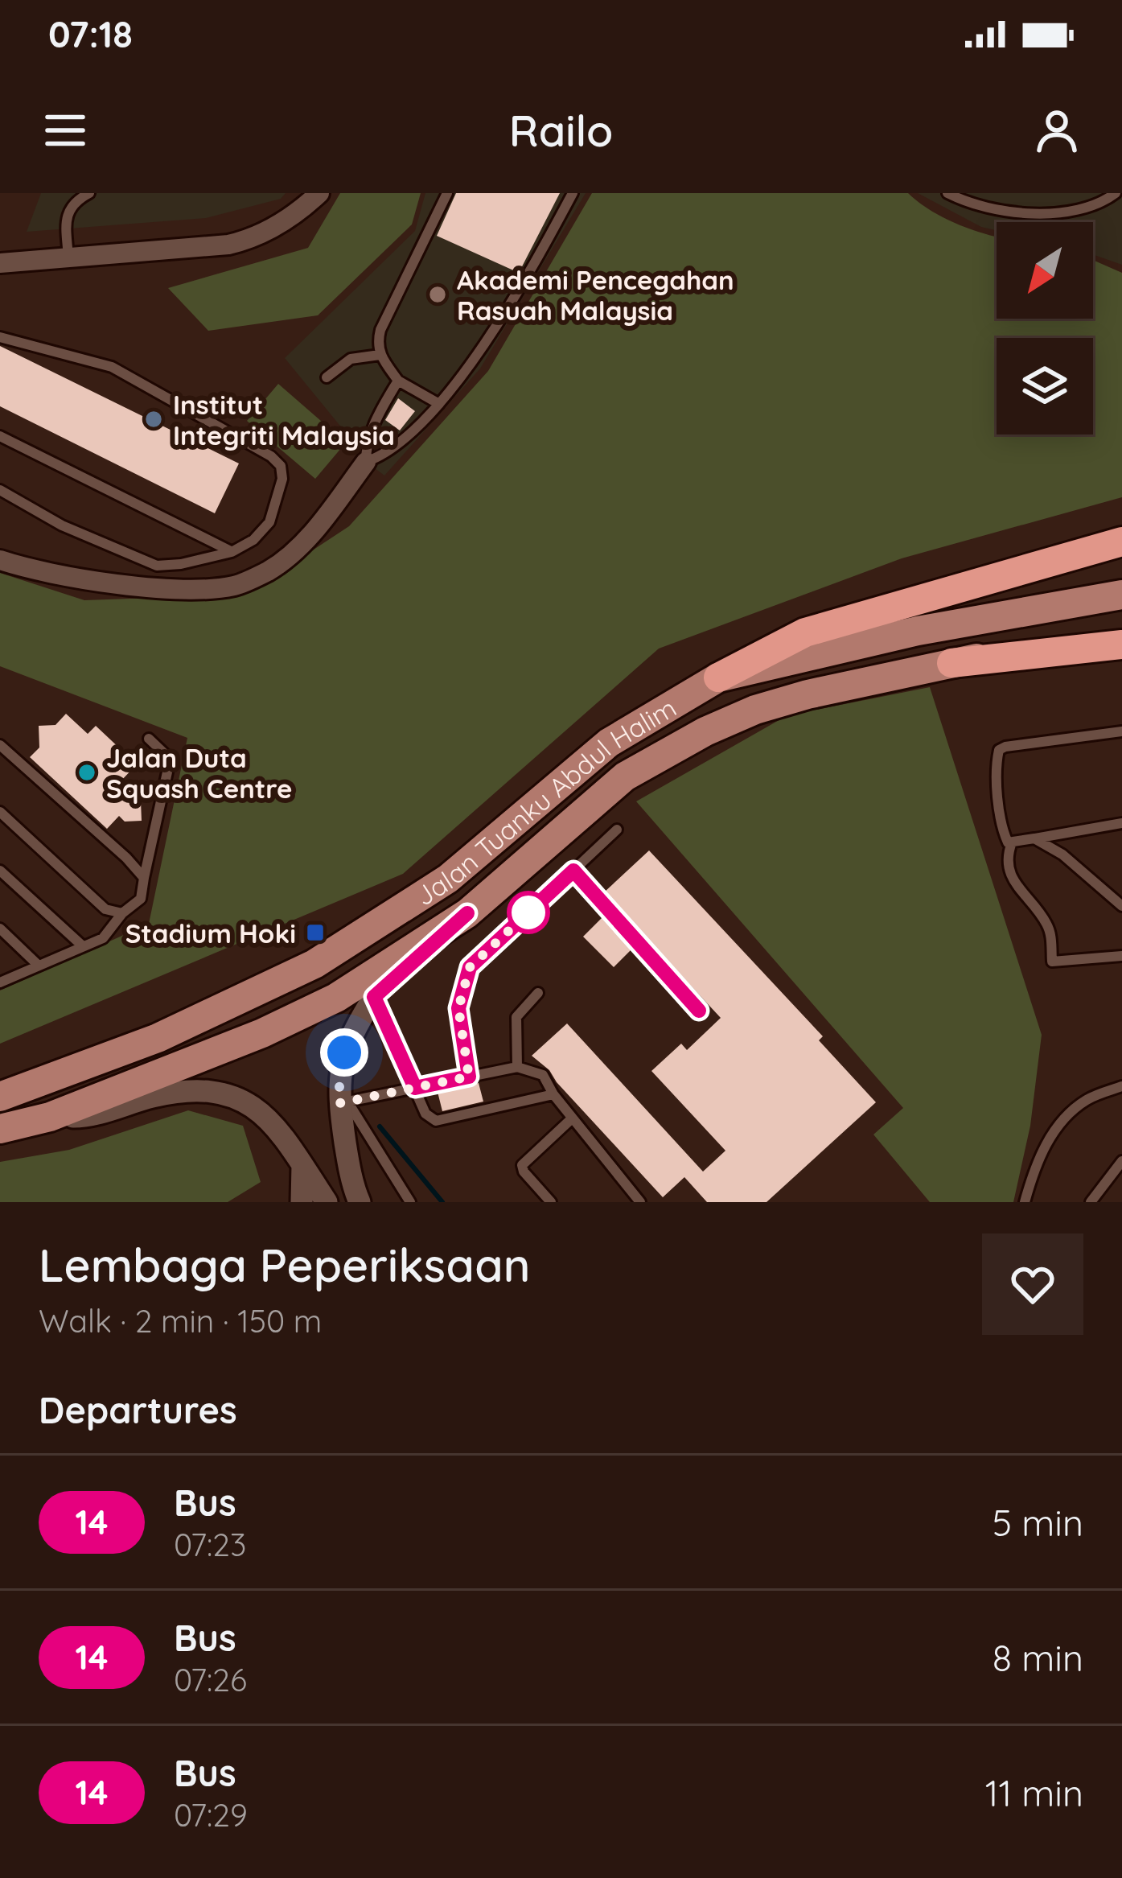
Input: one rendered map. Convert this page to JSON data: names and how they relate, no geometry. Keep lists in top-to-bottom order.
{
  "streets": {
    "main road": ["Jalan Tuanku Abdul Halim"]
  },
  "places": {
    "other": ["Akademi Pencegahan Rasuah Malaysia", "Institut Integriti Malaysia", "Jalan Duta Squash Centre"],
    "transit": ["Stadium Hoki"]
  },
  "lines": ["bus line 14"],
  "north": "bottom left",
  "page": {
    "status": "07:18",
    "header": "Railo",
    "heading": [
      ["Lembaga Peperiksaan", "Walk · 2 min · 150 m"],
      "Departures"
    ],
    "list": [
      {
        "mark": "14",
        "name": "Bus",
        "note": "07:23",
        "value": "5 min"
      },
      {
        "mark": "14",
        "name": "Bus",
        "note": "07:26",
        "value": "8 min"
      },
      {
        "mark": "14",
        "name": "Bus",
        "note": "07:29",
        "value": "11 min"
      }
    ]
  }
}
